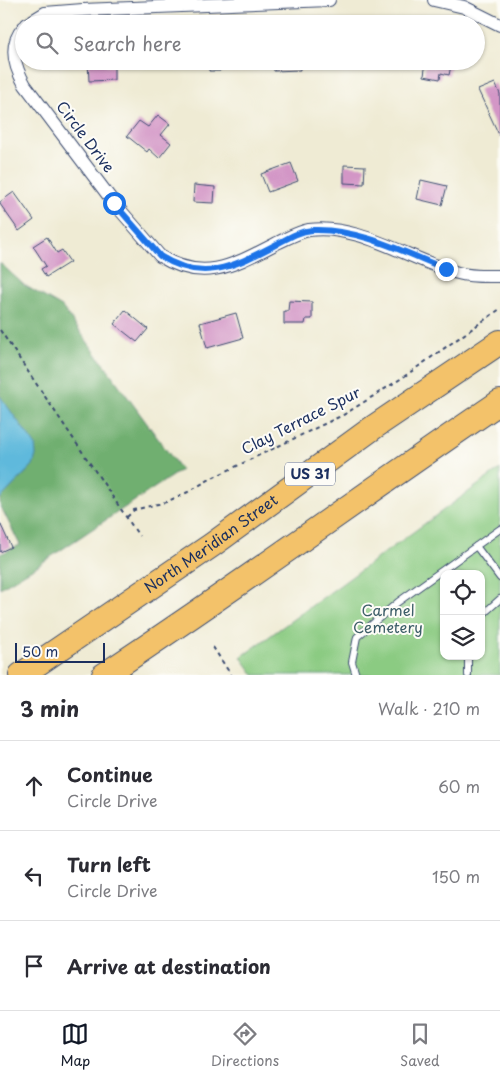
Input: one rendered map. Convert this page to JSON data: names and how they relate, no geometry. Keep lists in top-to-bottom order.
{
  "streets": {
    "highway": ["US 31", "North Meridian Street"],
    "street": ["Circle Drive"],
    "path": ["Clay Terrace Spur"]
  },
  "parks": ["Carmel Cemetery"],
  "scale_bar": "50 m",
  "page": {
    "search": "Search here",
    "scale": "50 m",
    "heading": ["3 min", "Walk · 210 m"],
    "list": [
      ["Continue", "Circle Drive", "60 m"],
      ["Turn left", "Circle Drive", "150 m"],
      "Arrive at destination"
    ],
    "nav": ["Map", "Directions", "Saved"]
  }
}
